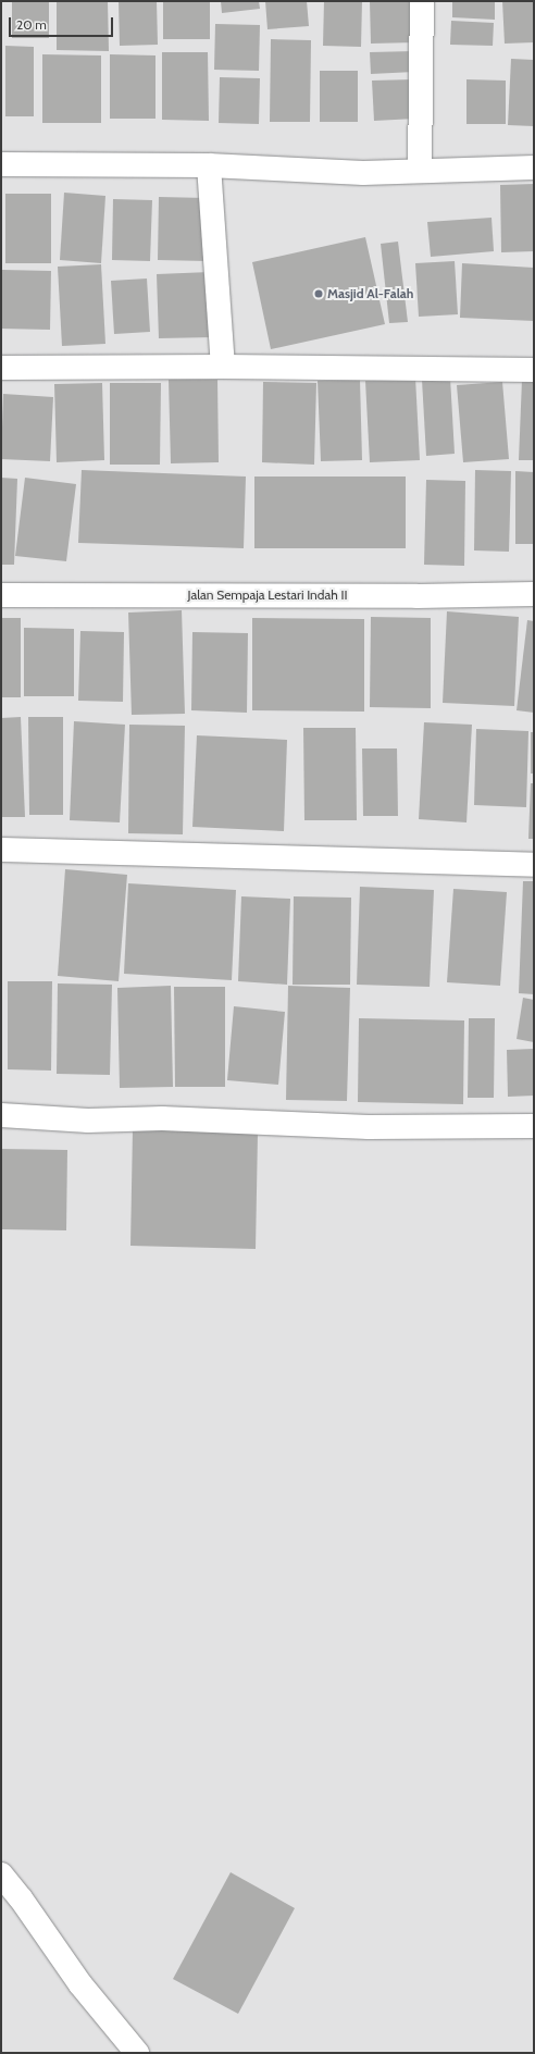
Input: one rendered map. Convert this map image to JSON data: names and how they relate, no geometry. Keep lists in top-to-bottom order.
{
  "streets": {
    "street": ["Jalan Sempaja Lestari Indah II"]
  },
  "places": ["Masjid Al-Falah"],
  "scale_bar": "20 m"
}
